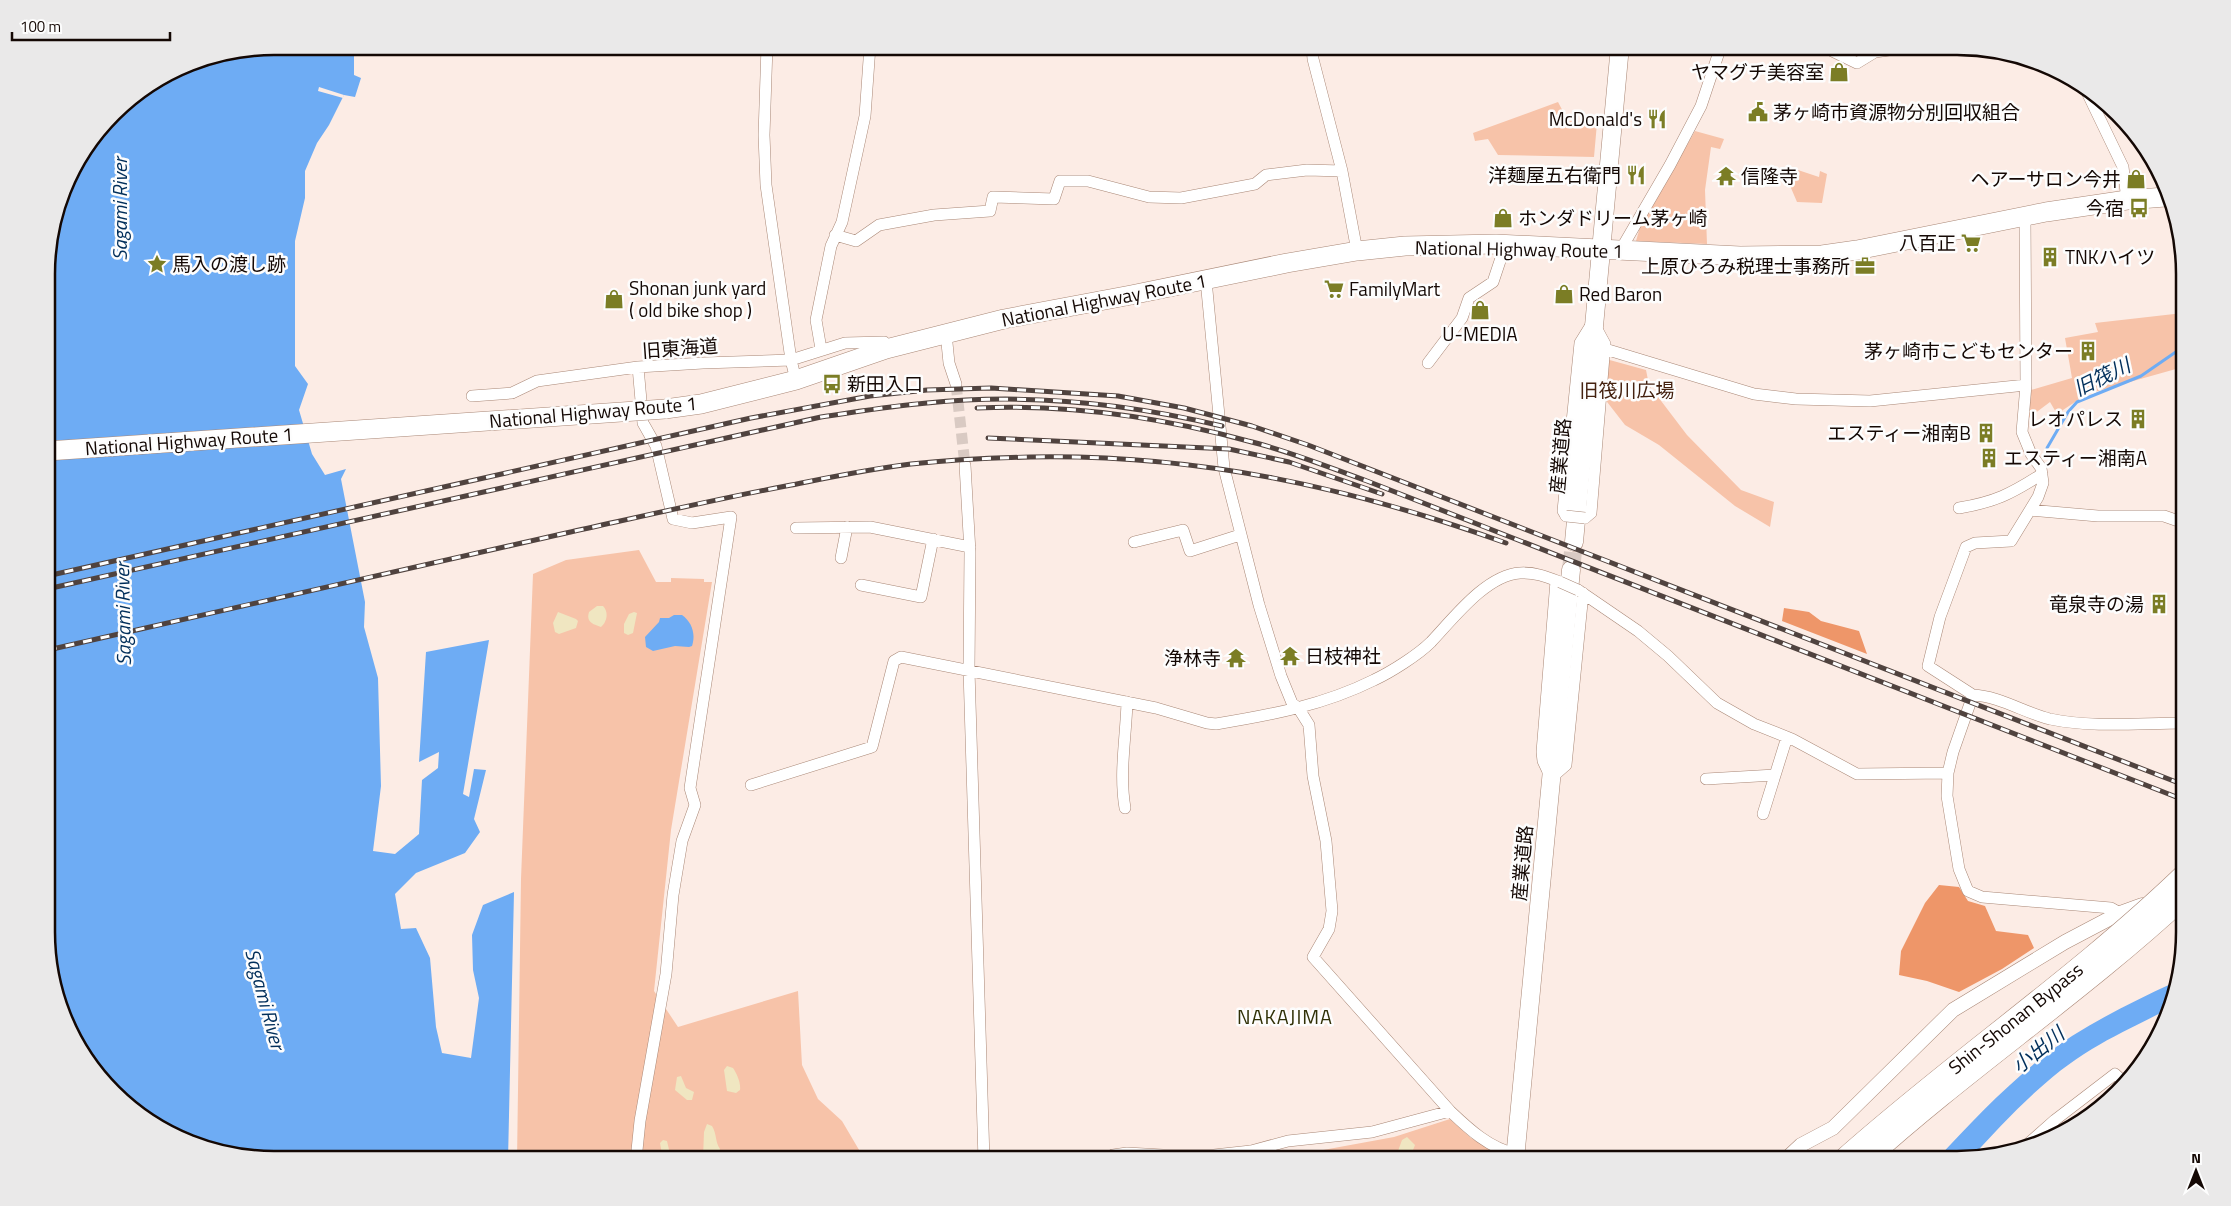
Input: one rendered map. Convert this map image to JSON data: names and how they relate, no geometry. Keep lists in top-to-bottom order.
{
  "streets": {
    "highway": ["National Highway Route 1", "Shin-Shonan Bypass"],
    "main road": ["産業道路"],
    "street": ["旧東海道"]
  },
  "crossings": [
    ["National Highway Route 1", "旧東海道"],
    ["National Highway Route 1", "産業道路"]
  ],
  "districts": ["NAKAJIMA"],
  "water": ["Sagami River", "旧筏川", "小出川"],
  "parks": ["旧筏川広場"],
  "places": {
    "shop": [
      "ヤマグチ美容室",
      "ヘアーサロン今井",
      "ホンダドリーム茅ヶ崎",
      "Red Baron",
      "Shonan junk yard ( old bike shop )",
      "U-MEDIA"
    ],
    "public building": ["茅ヶ崎市資源物分別回収組合"],
    "restaurant": ["McDonald's", "洋麺屋五右衛門"],
    "temple": ["信隆寺", "日枝神社", "浄林寺"],
    "bus stop": ["今宿", "新田入口"],
    "supermarket": ["八百正", "FamilyMart"],
    "building": [
      "TNKハイツ",
      "茅ヶ崎市こどもセンター",
      "レオパレス",
      "エスティー湘南B",
      "エスティー湘南A",
      "竜泉寺の湯"
    ],
    "place": ["馬入の渡し跡"],
    "office": ["上原ひろみ税理士事務所"]
  },
  "scale_bar": "100 m",
  "north": "top"
}
